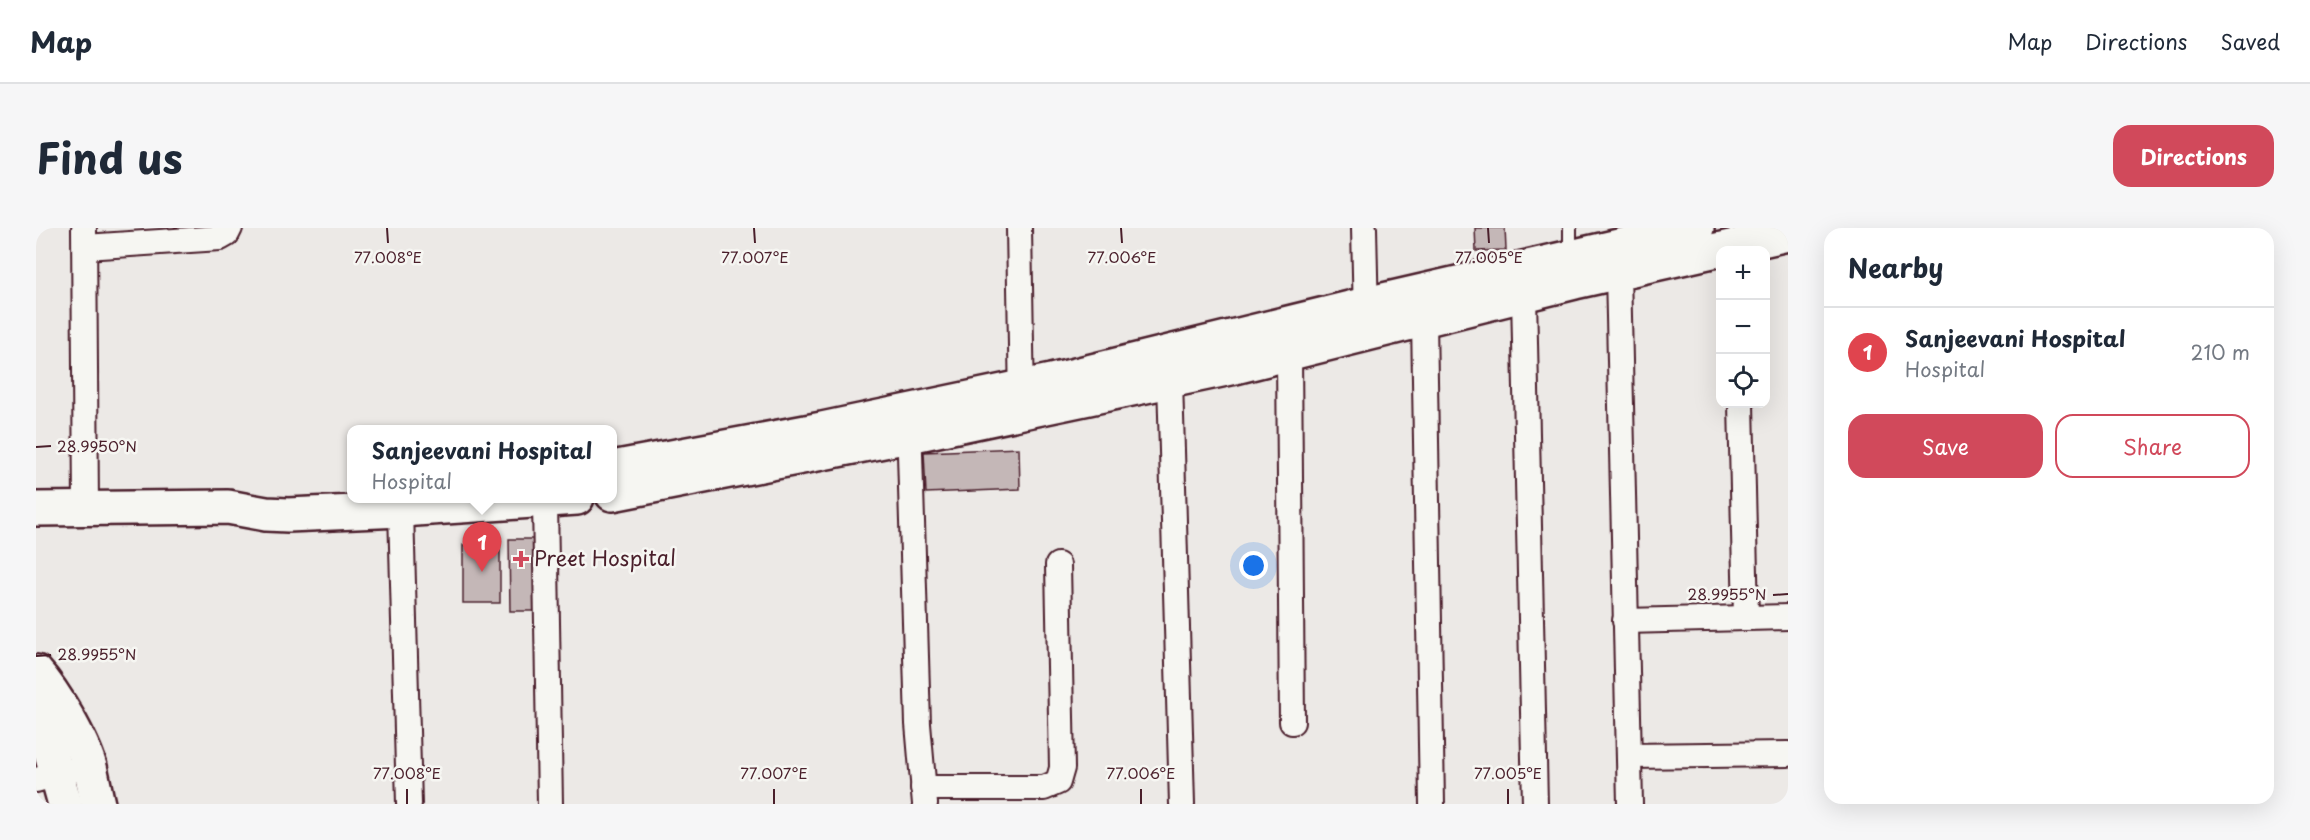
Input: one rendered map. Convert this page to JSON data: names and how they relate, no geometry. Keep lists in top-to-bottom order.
{
  "places": {
    "health": ["Preet Hospital"]
  },
  "page": {
    "header": "Map",
    "nav": ["Map", "Directions", "Saved"],
    "title": "Find us",
    "buttons": [
      "Directions",
      ["Save", "Share"]
    ],
    "heading": "Nearby",
    "map_buttons": ["+", "−"],
    "list": [
      {
        "mark": "1",
        "name": "Sanjeevani Hospital",
        "note": "Hospital",
        "value": "210 m"
      }
    ],
    "popup": ["Sanjeevani Hospital", "Hospital"],
    "pins": "1"
  },
  "coordinates": [
    "77.008°E",
    "77.007°E",
    "77.006°E",
    "77.005°E",
    "28.9950°N",
    "28.9955°N"
  ]
}
